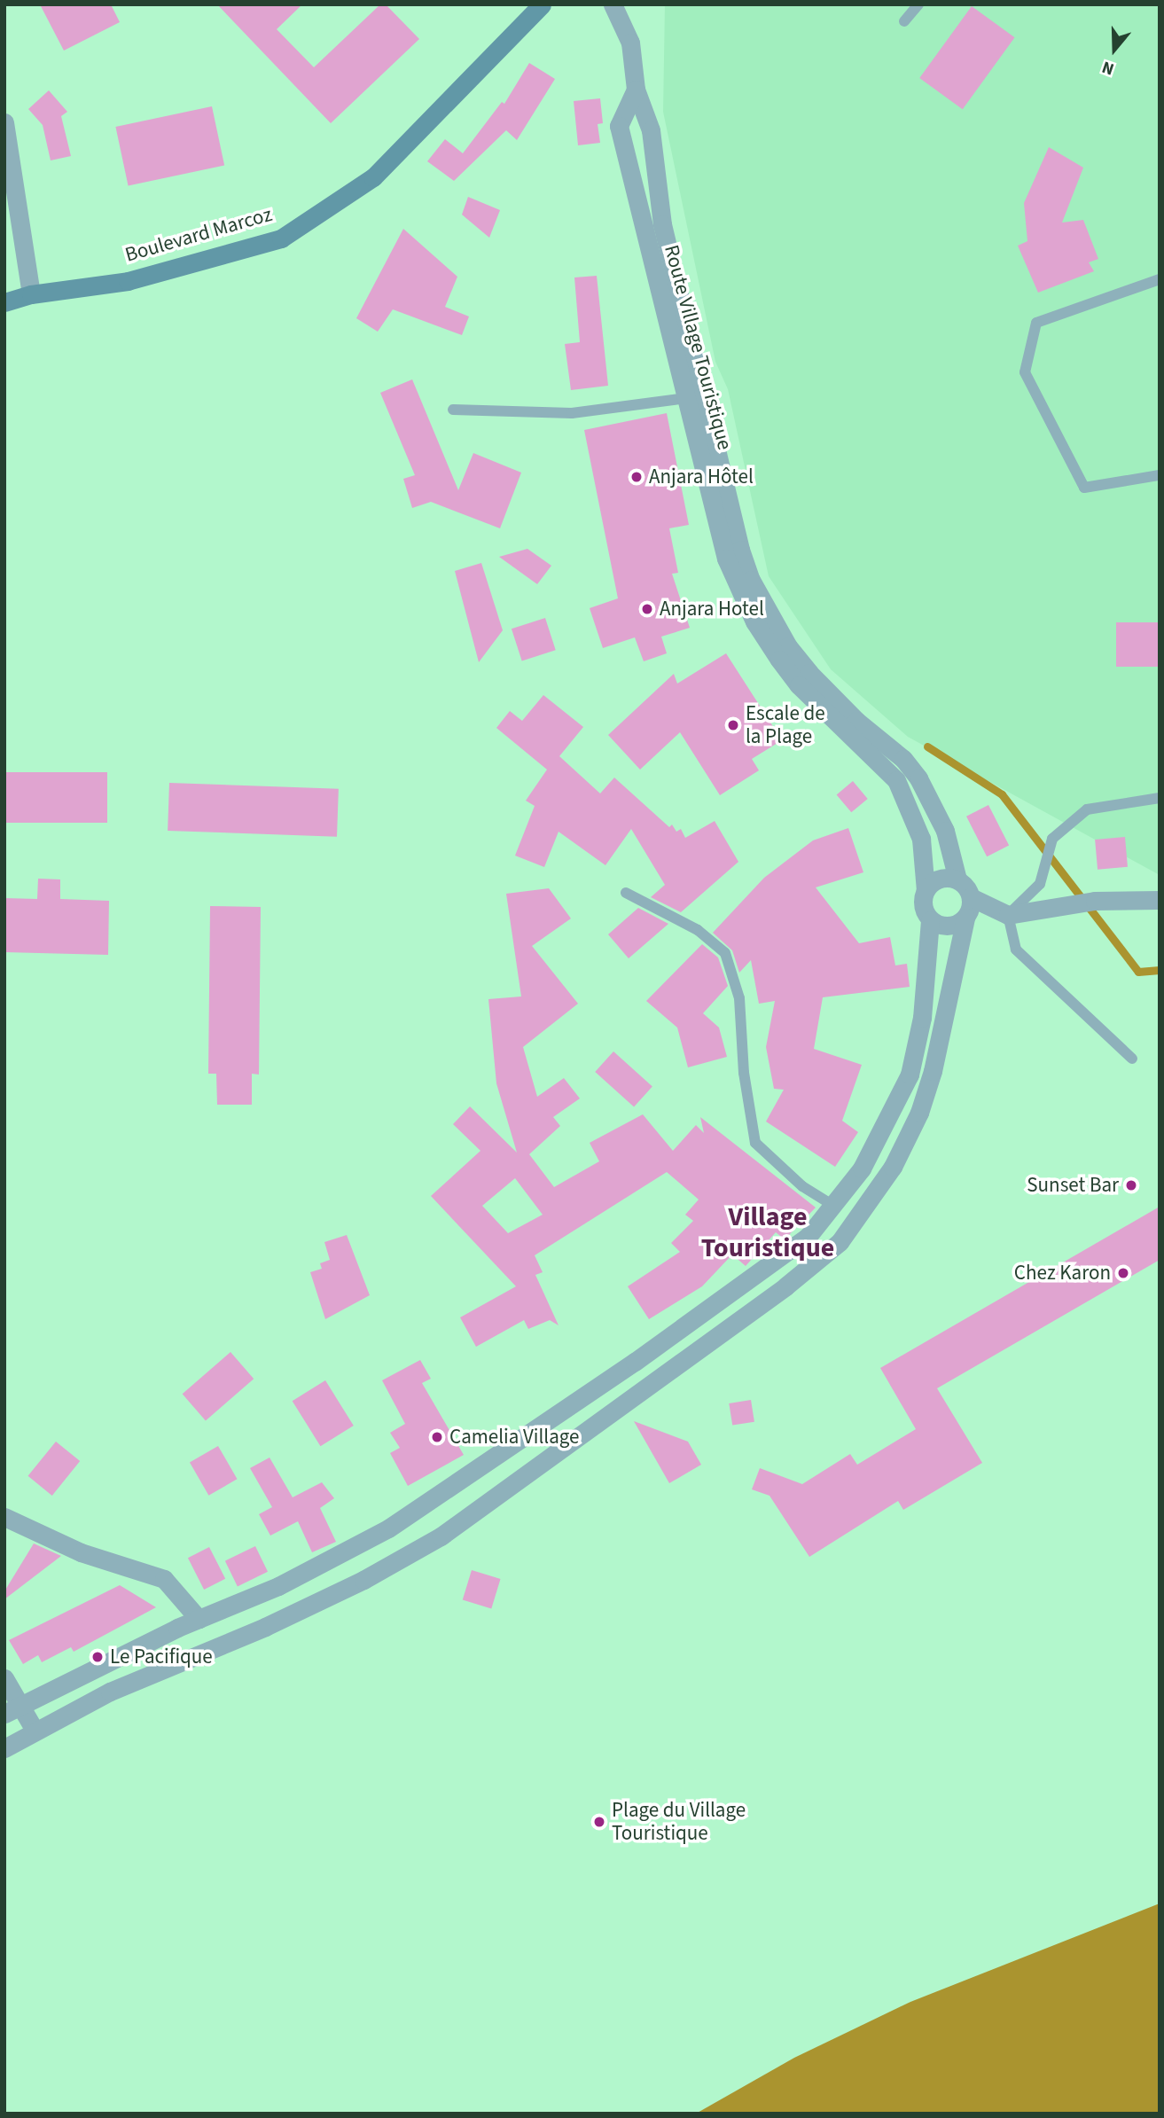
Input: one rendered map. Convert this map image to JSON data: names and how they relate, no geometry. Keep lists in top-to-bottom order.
{
  "streets": {
    "main road": ["Boulevard Marcoz"],
    "street": ["Route Village Touristique"]
  },
  "districts": ["Village Touristique"],
  "places": [
    "Anjara Hôtel",
    "Anjara Hotel",
    "Escale de la Plage",
    "Sunset Bar",
    "Chez Karon",
    "Camelia Village",
    "Le Pacifique",
    "Plage du Village Touristique"
  ],
  "north": "bottom"
}
